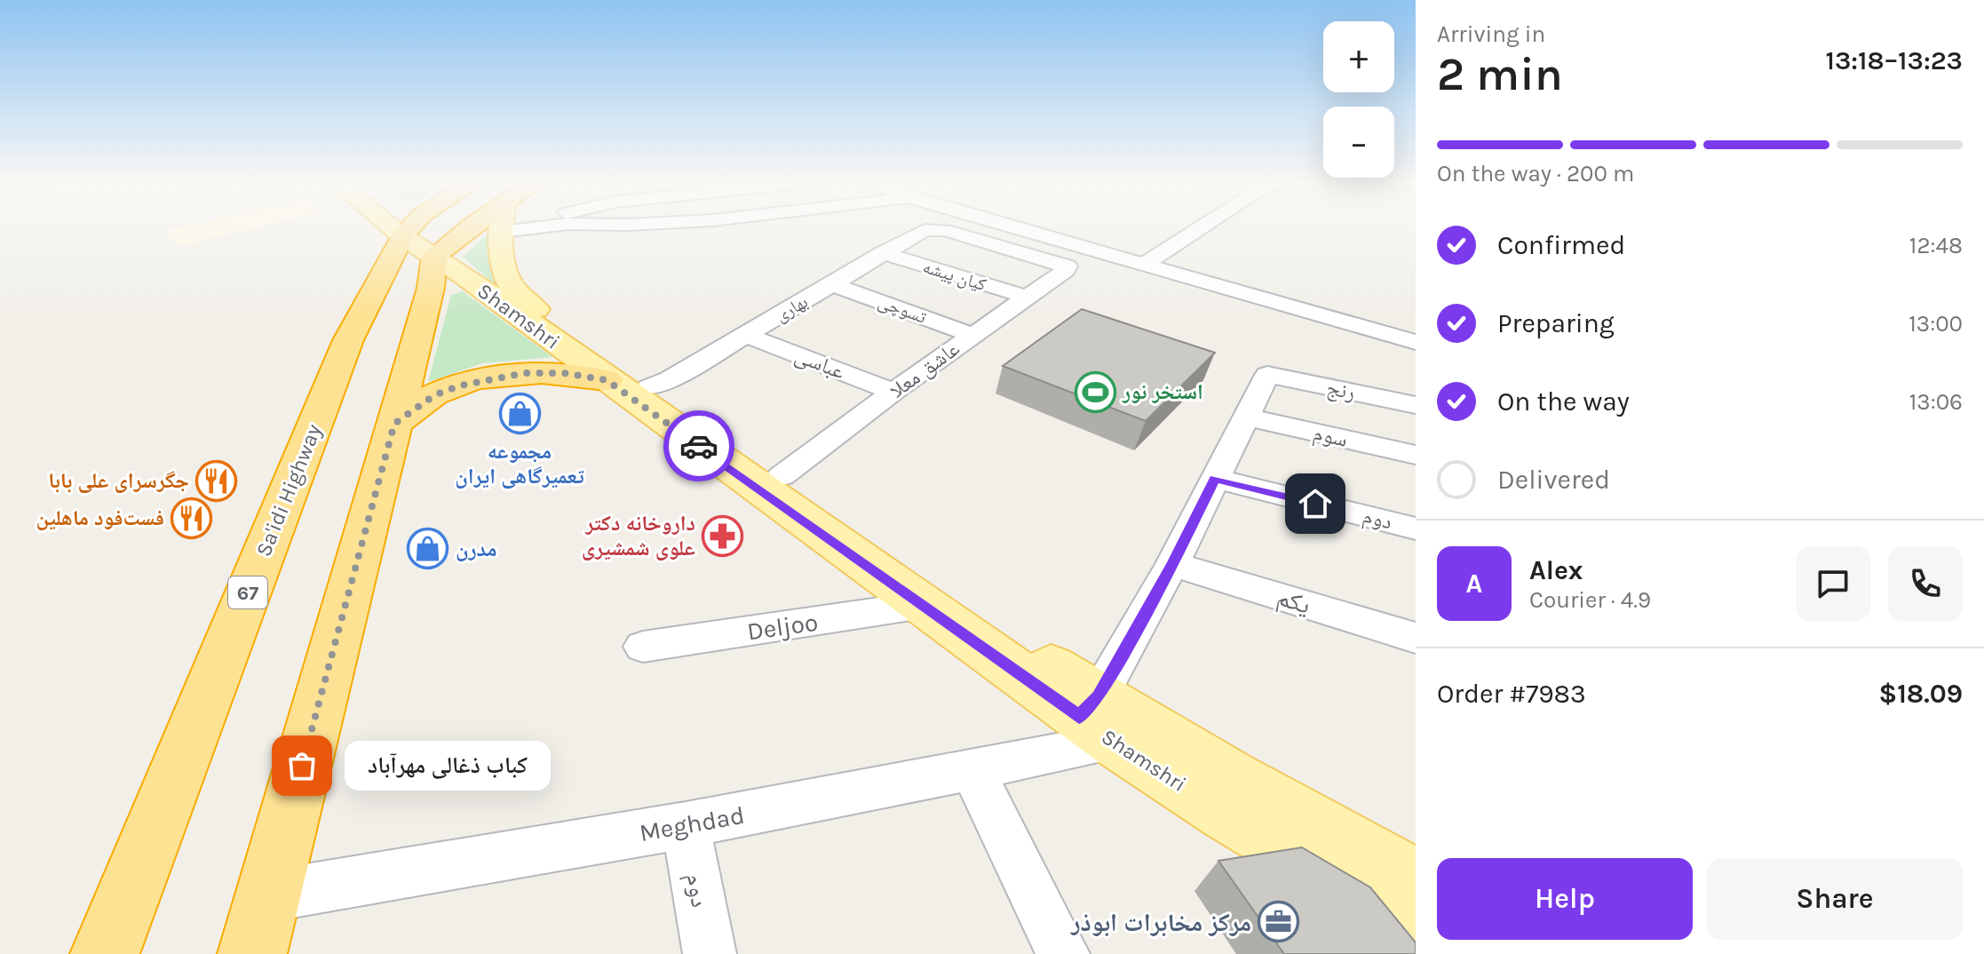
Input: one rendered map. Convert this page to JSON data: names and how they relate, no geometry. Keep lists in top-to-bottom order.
{
  "streets": {
    "highway": ["Sa'idi Highway", "67"],
    "main road": ["Shamshri"],
    "street": [
      "کیان پیشه",
      "بهاری",
      "تسوچی",
      "عباسی",
      "عاشق معلا",
      "رنج",
      "سوم",
      "دوم",
      "یکم",
      "Deljoo",
      "Meghdad"
    ]
  },
  "crossings": [
    ["کیان پیشه", "بهاری"],
    ["کیان پیشه", "عاشق معلا"],
    ["بهاری", "تسوچی"],
    ["بهاری", "Shamshri"],
    ["بهاری", "عباسی"],
    ["بهاری", "عاشق معلا"],
    ["تسوچی", "عاشق معلا"],
    ["Shamshri", "عاشق معلا"],
    ["Shamshri", "Sa'idi Highway"],
    ["Shamshri", "Deljoo"],
    ["Shamshri", "Meghdad"],
    ["عباسی", "عاشق معلا"],
    ["رنج", "سوم"],
    ["دوم", "Meghdad"]
  ],
  "places": {
    "sports": ["استخر نور"],
    "shop": ["مجموعه تعمیرگاهی ایران", "مدرن"],
    "restaurant": ["جگرسرای علی بابا", "فست‌فود ماهلین"],
    "pharmacy": ["داروخانه دکتر علوی شمشیری"],
    "other": ["کباب ذغالی مهرآباد"],
    "office": ["مرکز مخابرات ابوذر"]
  },
  "page": {
    "heading": ["2 min", "Arriving in", "13:18–13:23"],
    "panel": [
      "Alex",
      "Courier · 4.9",
      "Order #7983",
      "$18.09"
    ],
    "map_buttons": ["+", "−"],
    "bar": "On the way · 200 m",
    "list": [
      ["Confirmed", "12:48"],
      ["Preparing", "13:00"],
      ["On the way", "13:06"],
      "Delivered"
    ],
    "round": "A",
    "bubble": "کباب ذغالی مهرآباد",
    "buttons": ["Help", "Share"]
  }
}
